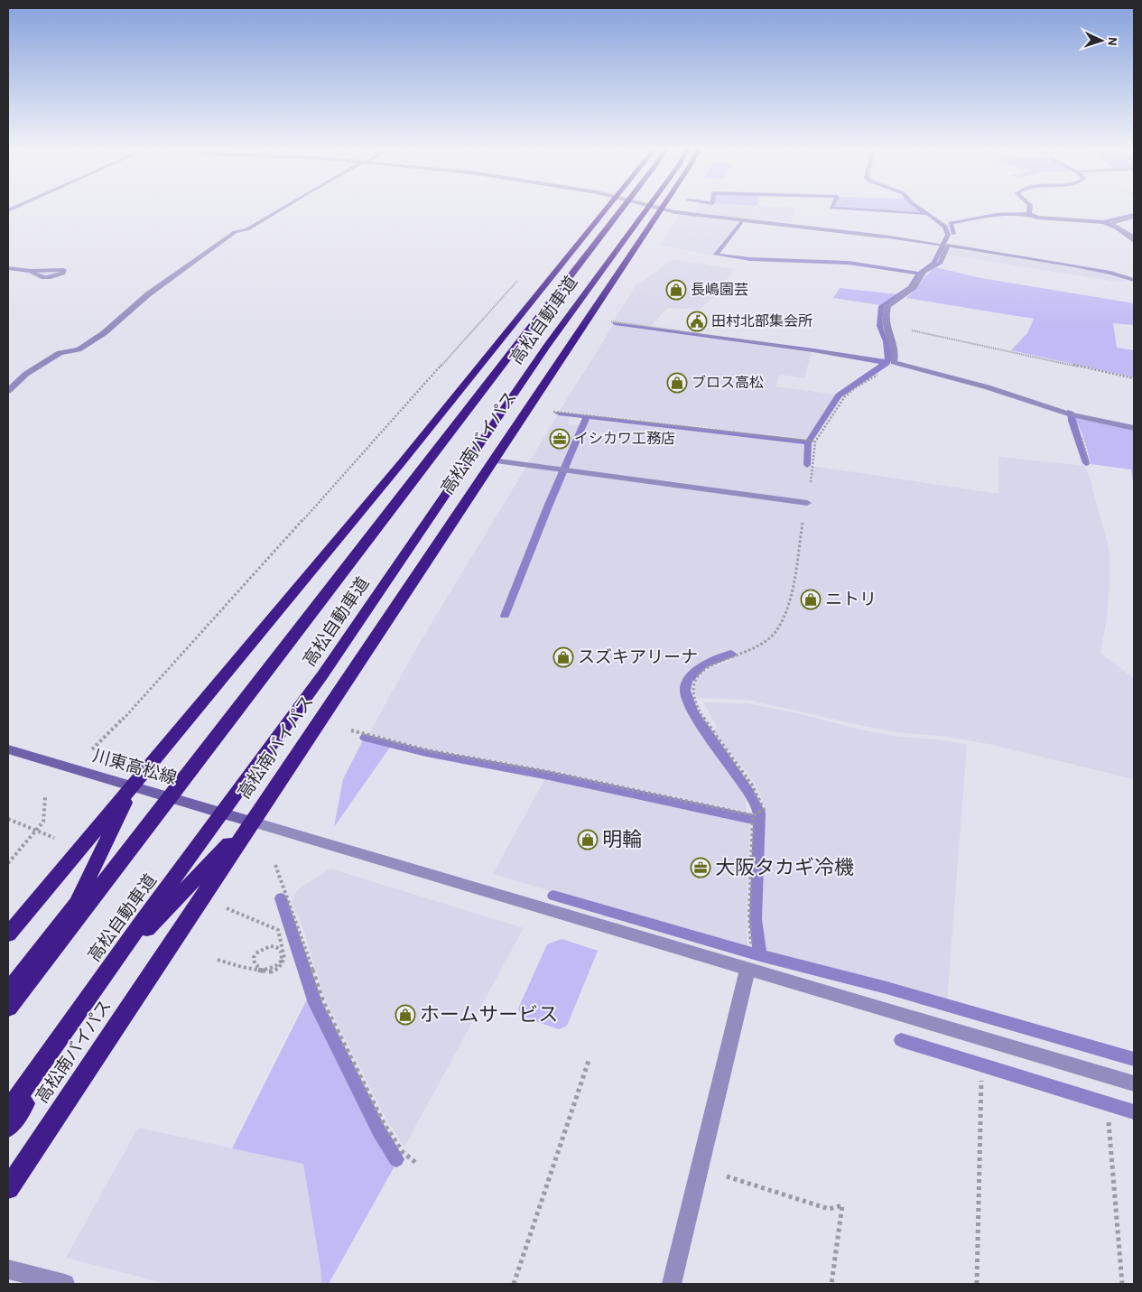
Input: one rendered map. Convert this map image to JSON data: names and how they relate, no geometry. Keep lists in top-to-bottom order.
{
  "streets": {
    "highway": ["高松自動車道", "高松南バイパス"],
    "main road": ["川東高松線"]
  },
  "crossings": [
    ["高松南バイパス", "川東高松線"]
  ],
  "places": {
    "shop": [
      "長嶋園芸",
      "ブロス高松",
      "ニトリ",
      "スズキアリーナ",
      "明輪",
      "ホームサービス"
    ],
    "public building": ["田村北部集会所"],
    "office": ["イシカワ工務店", "大阪タカギ冷機"]
  },
  "north": "right"
}
